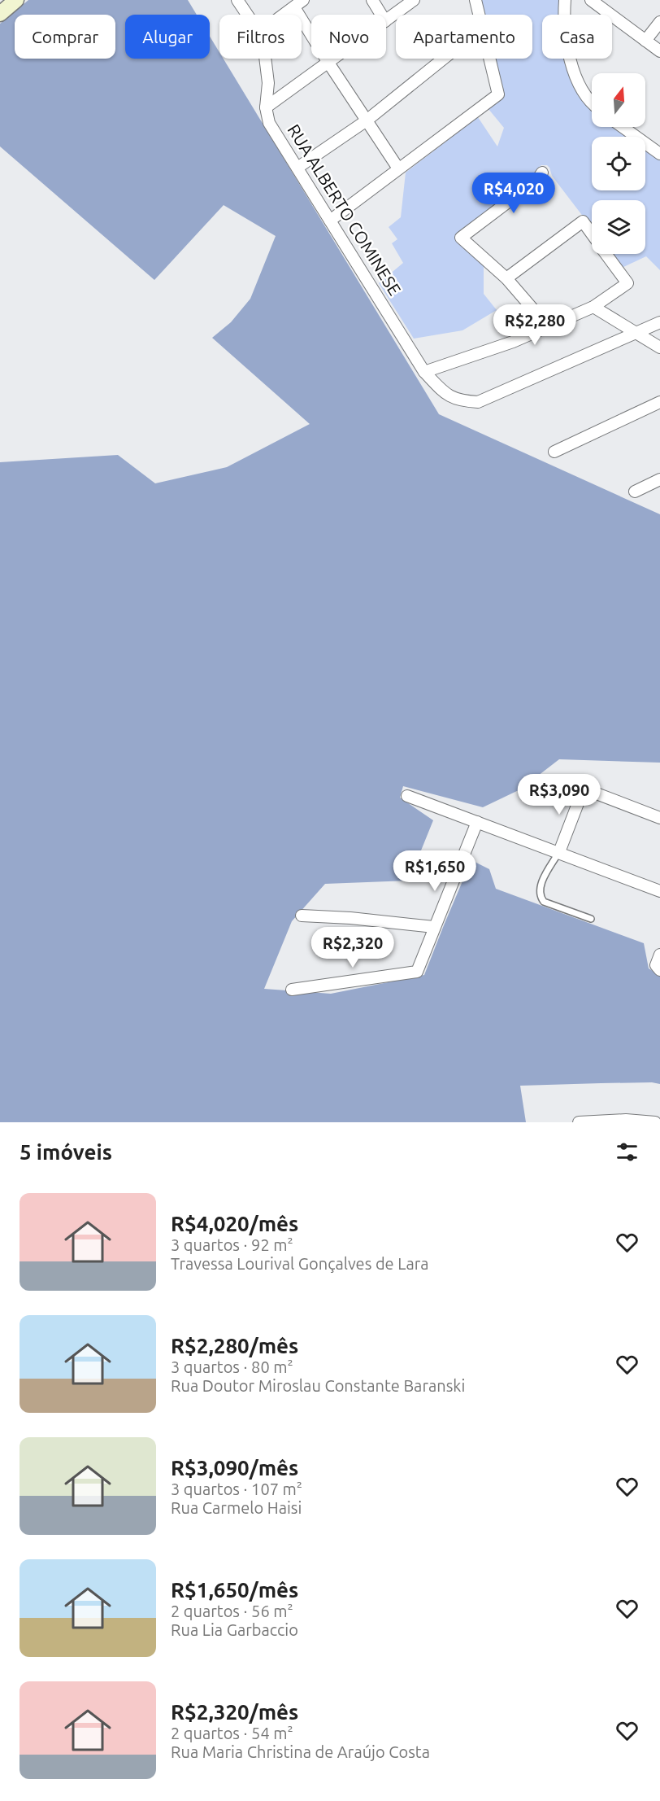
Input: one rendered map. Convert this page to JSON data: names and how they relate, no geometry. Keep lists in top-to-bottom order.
{
  "streets": {
    "street": ["RUA ALBERTO COMINESE"]
  },
  "north": "top",
  "page": {
    "chip": [
      "Comprar",
      "Alugar",
      "Filtros",
      "Novo",
      "Apartamento",
      "Casa"
    ],
    "price": [
      "R$4,020",
      "R$2,280",
      "R$3,090",
      "R$1,650",
      "R$2,320"
    ],
    "heading": "5 imóveis",
    "list": [
      {
        "name": "R$4,020/mês",
        "note": "3 quartos · 92 m² · Travessa Lourival Gonçalves de Lara"
      },
      {
        "name": "R$2,280/mês",
        "note": "3 quartos · 80 m² · Rua Doutor Miroslau Constante Baranski"
      },
      {
        "name": "R$3,090/mês",
        "note": "3 quartos · 107 m² · Rua Carmelo Haisi"
      },
      {
        "name": "R$1,650/mês",
        "note": "2 quartos · 56 m² · Rua Lia Garbaccio"
      },
      {
        "name": "R$2,320/mês",
        "note": "2 quartos · 54 m² · Rua Maria Christina de Araújo Costa"
      }
    ]
  }
}
